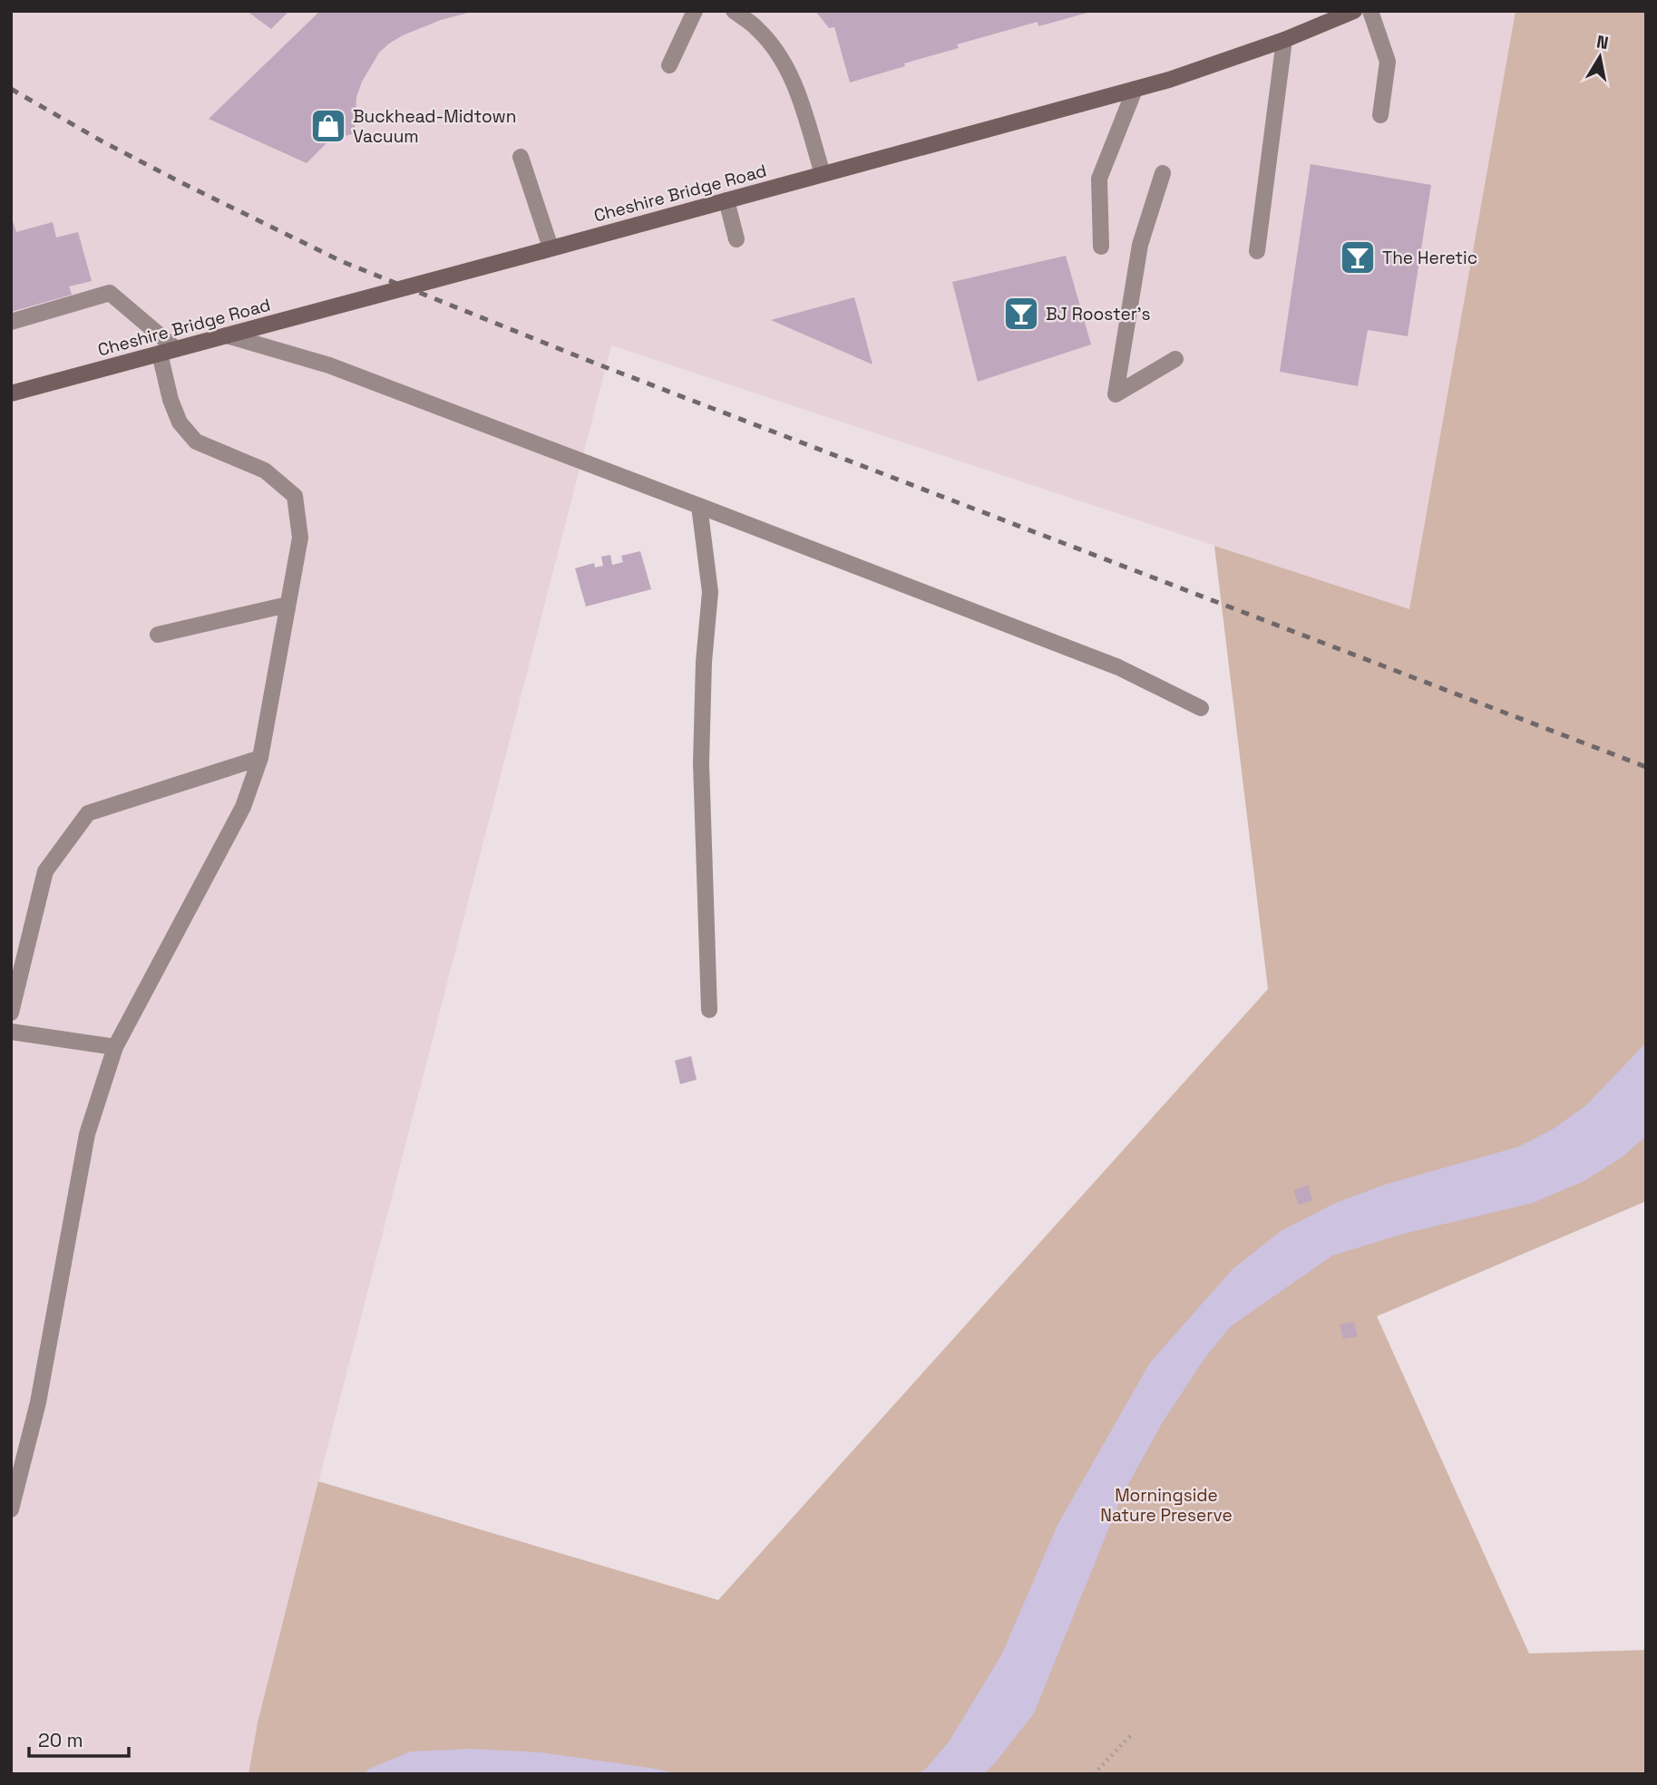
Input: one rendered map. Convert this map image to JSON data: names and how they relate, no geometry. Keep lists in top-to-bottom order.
{
  "streets": {
    "main road": ["Cheshire Bridge Road"]
  },
  "parks": ["Morningside Nature Preserve"],
  "places": {
    "shop": ["Buckhead-Midtown Vacuum"],
    "bar": ["The Heretic", "BJ Rooster's"]
  },
  "scale_bar": "20 m",
  "north": "top"
}
